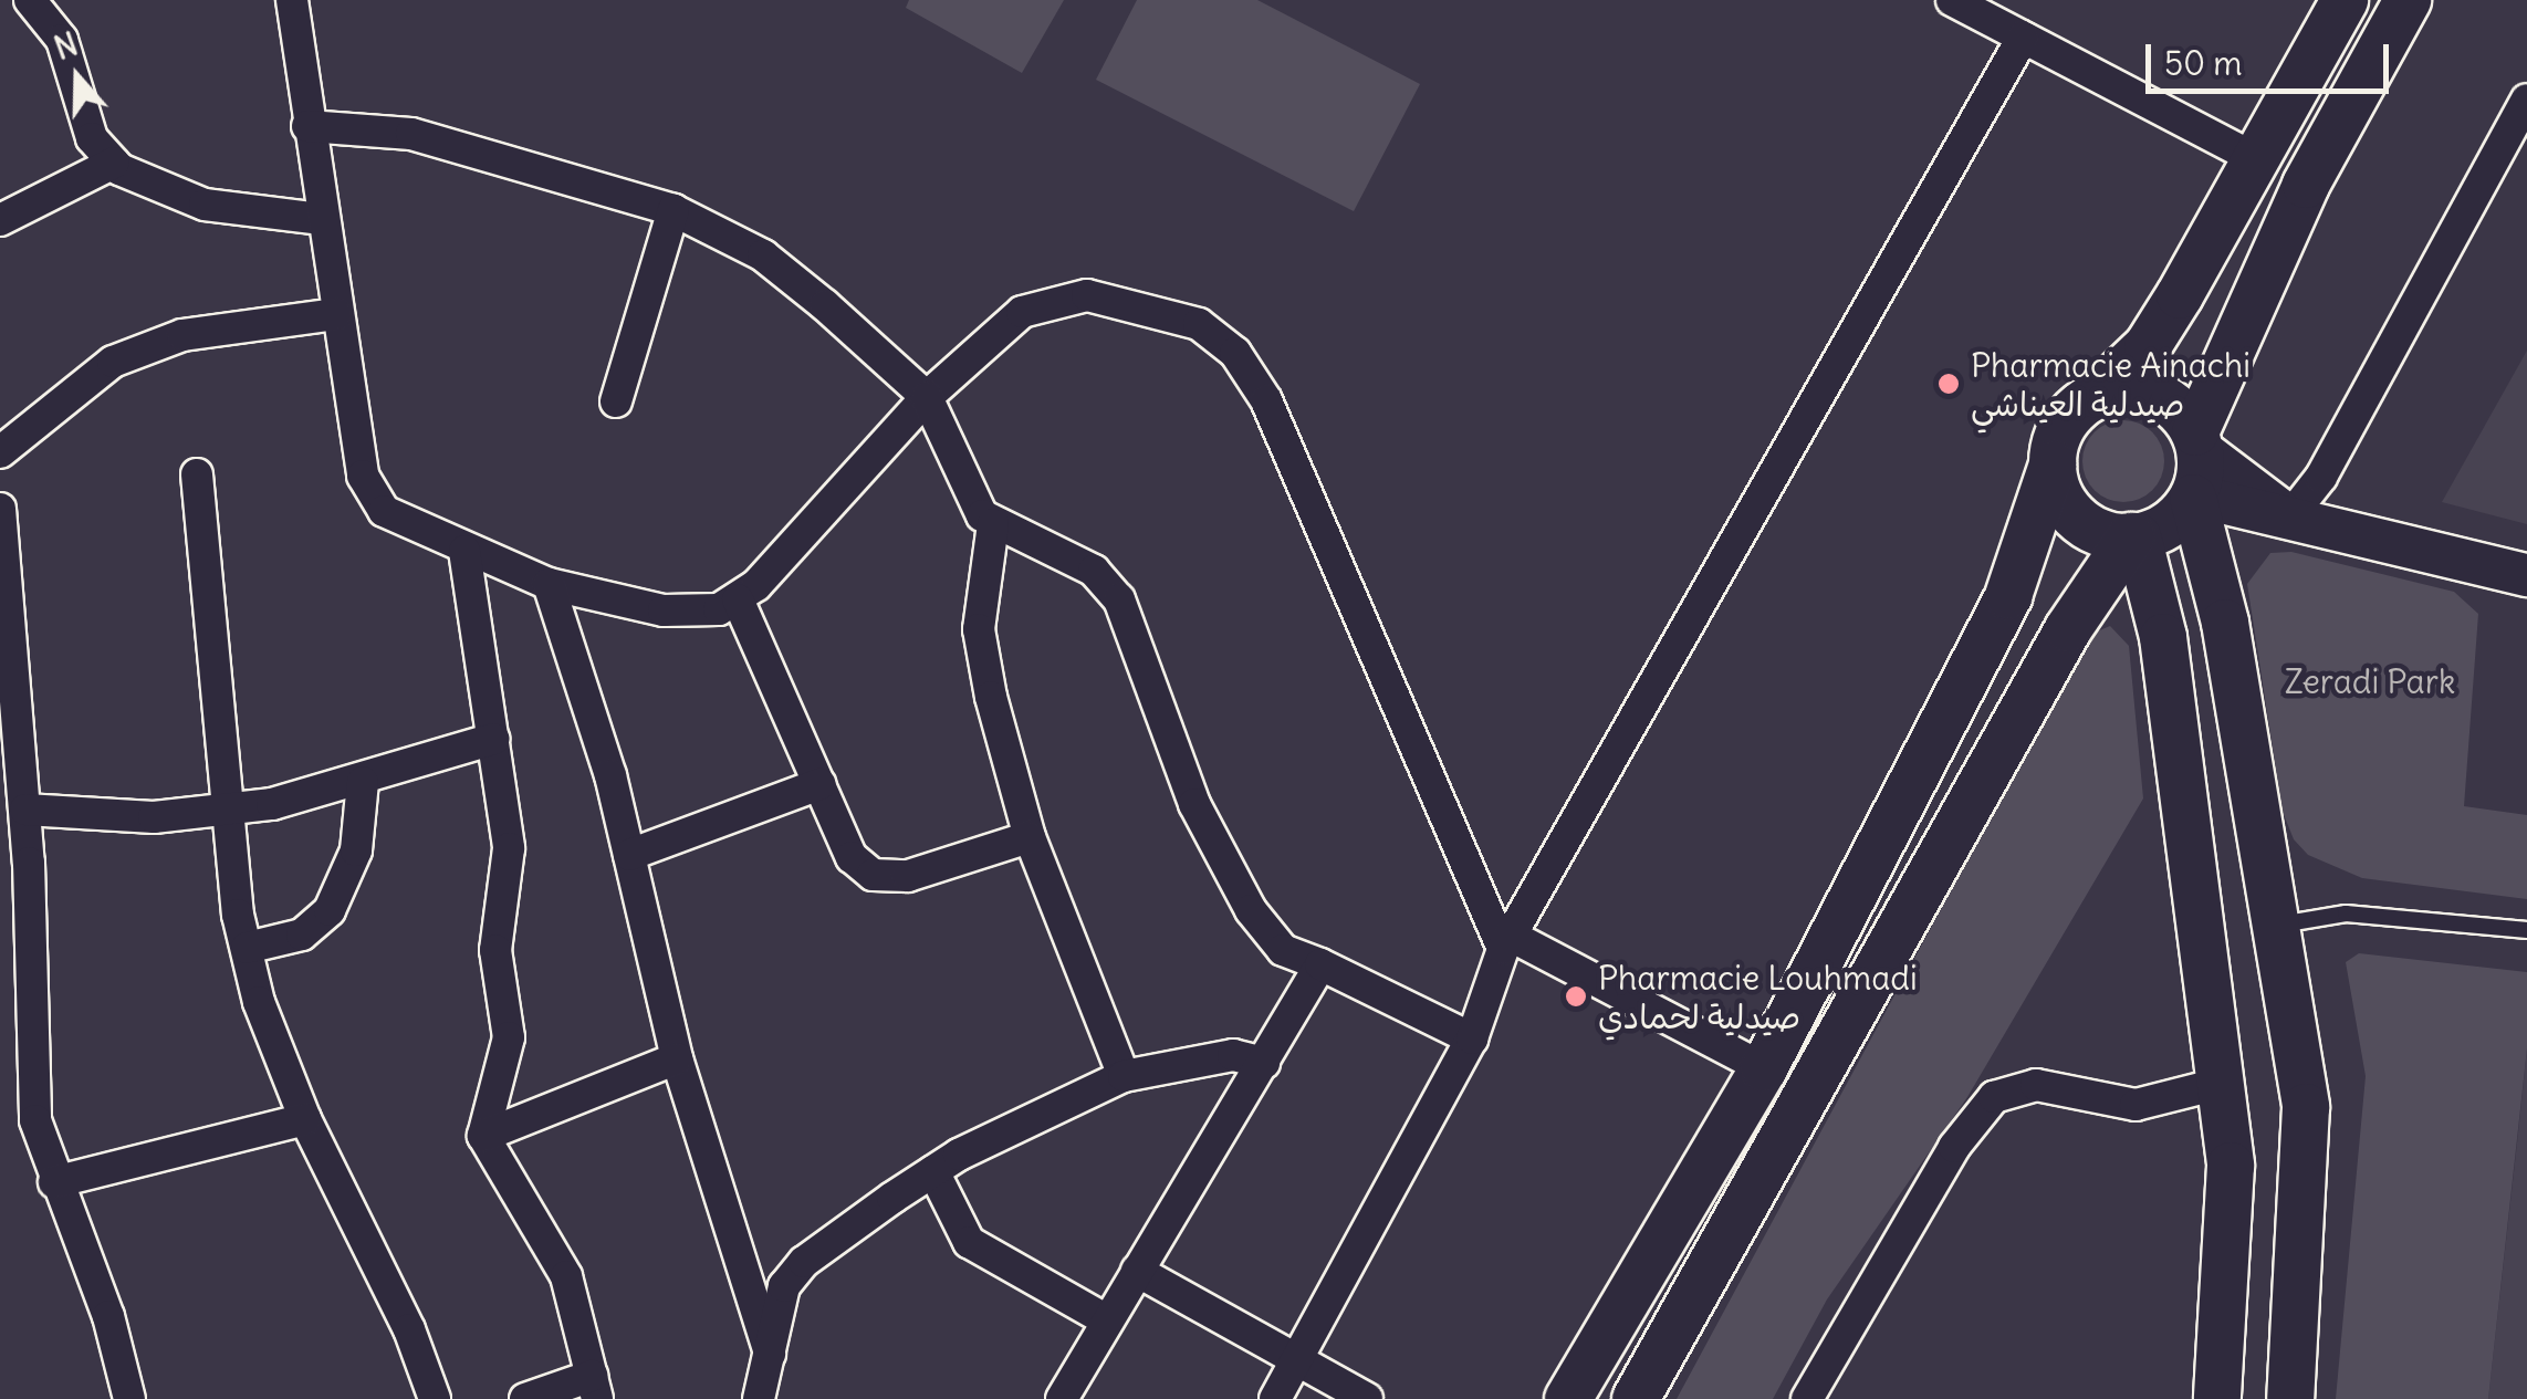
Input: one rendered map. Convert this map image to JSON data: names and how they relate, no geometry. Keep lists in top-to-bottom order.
{
  "parks": ["Zeradi Park"],
  "places": ["Pharmacie Ainachi صيدلية العيناشي", "Pharmacie Louhmadi صيدلية لحمادي"],
  "scale_bar": "50 m",
  "north": "top"
}
